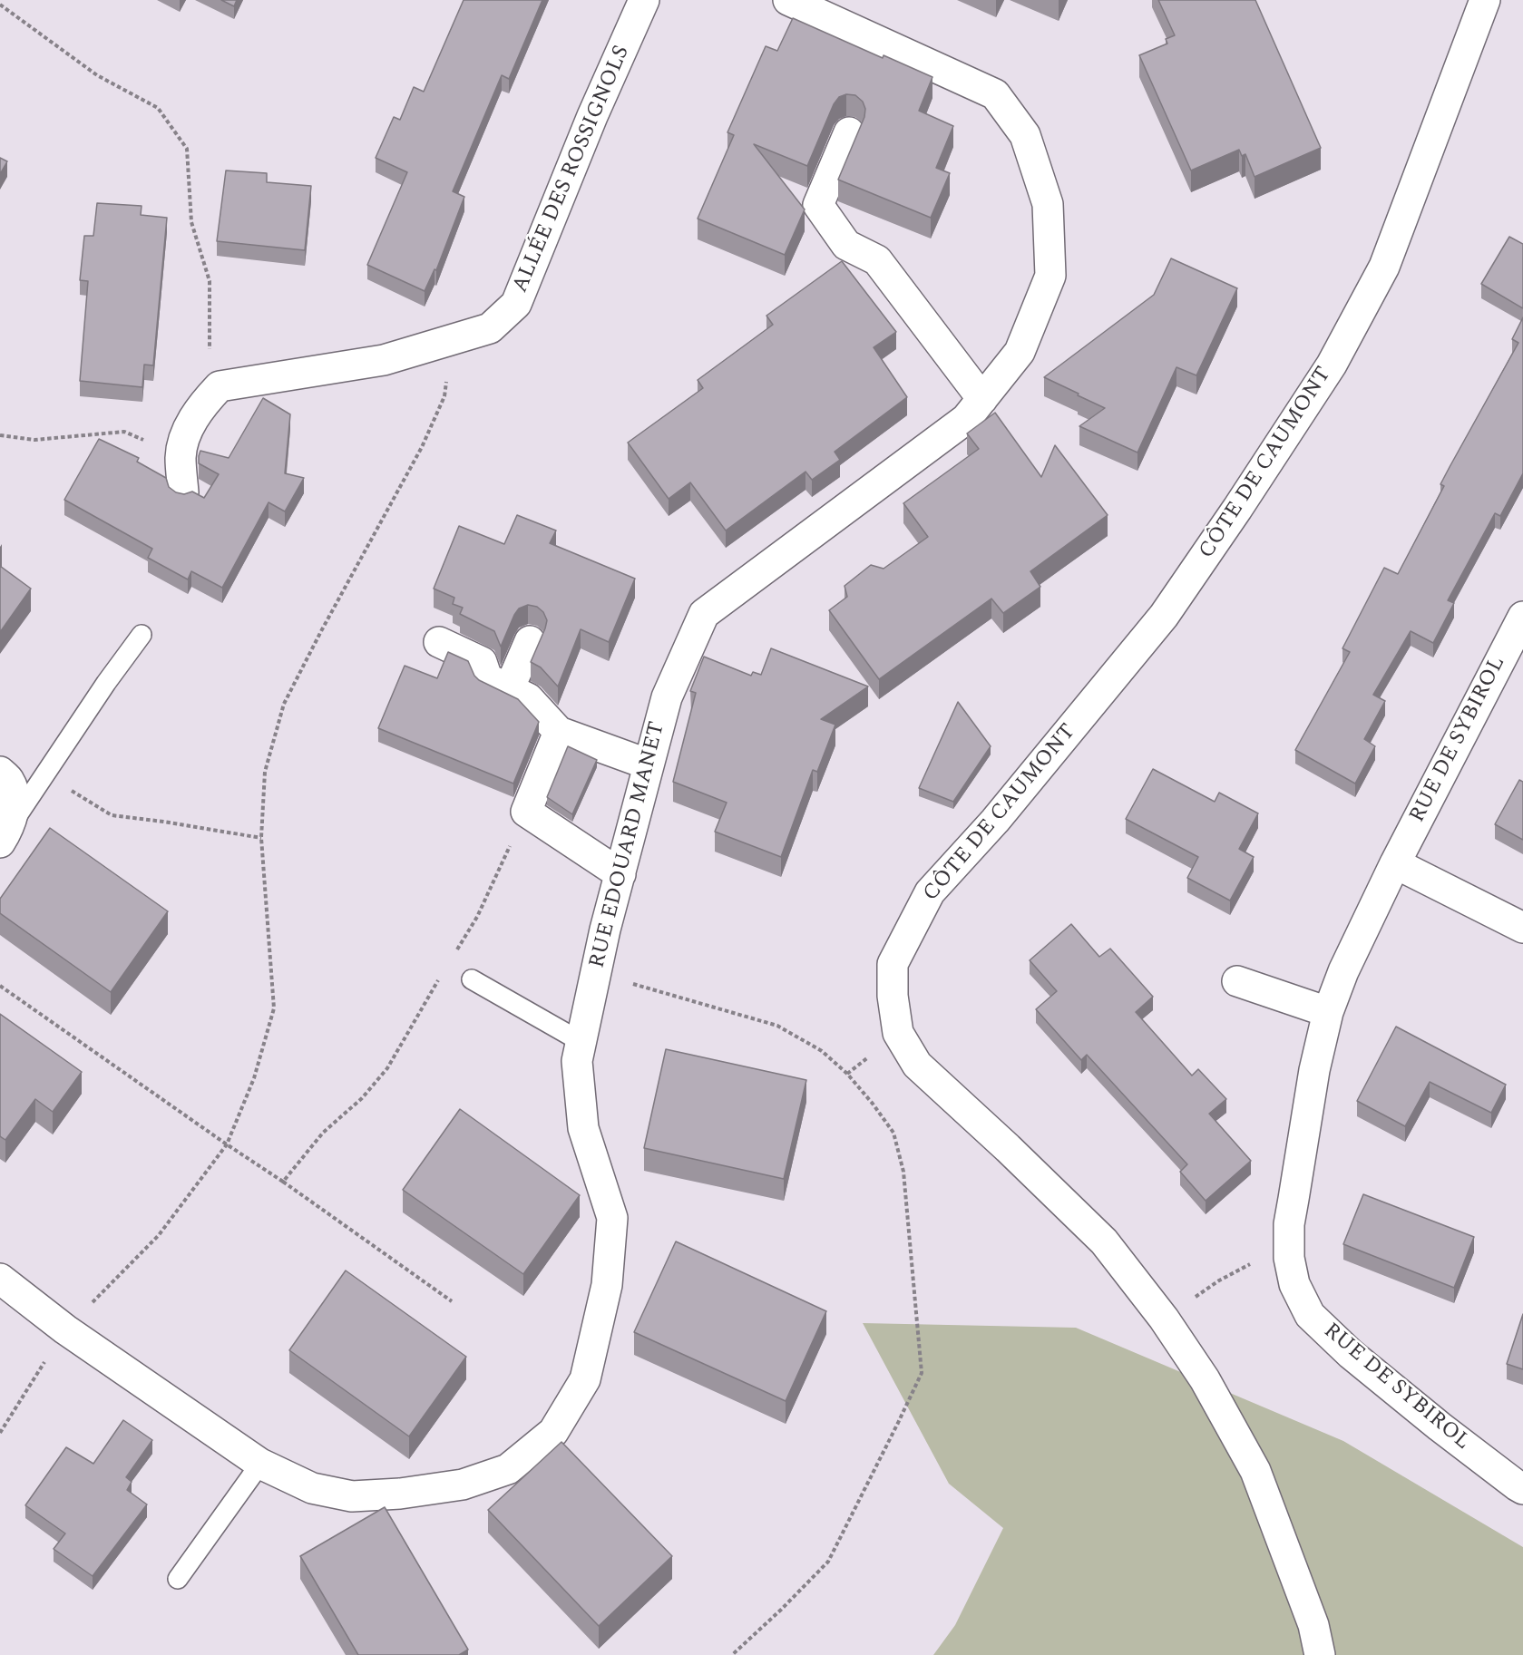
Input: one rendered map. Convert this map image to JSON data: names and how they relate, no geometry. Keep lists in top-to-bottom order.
{
  "streets": {
    "street": [
      "ALLÉE DES ROSSIGNOLS",
      "CÔTE DE CAUMONT",
      "RUE DE SYBIROL",
      "RUE EDOUARD MANET"
    ]
  }
}
